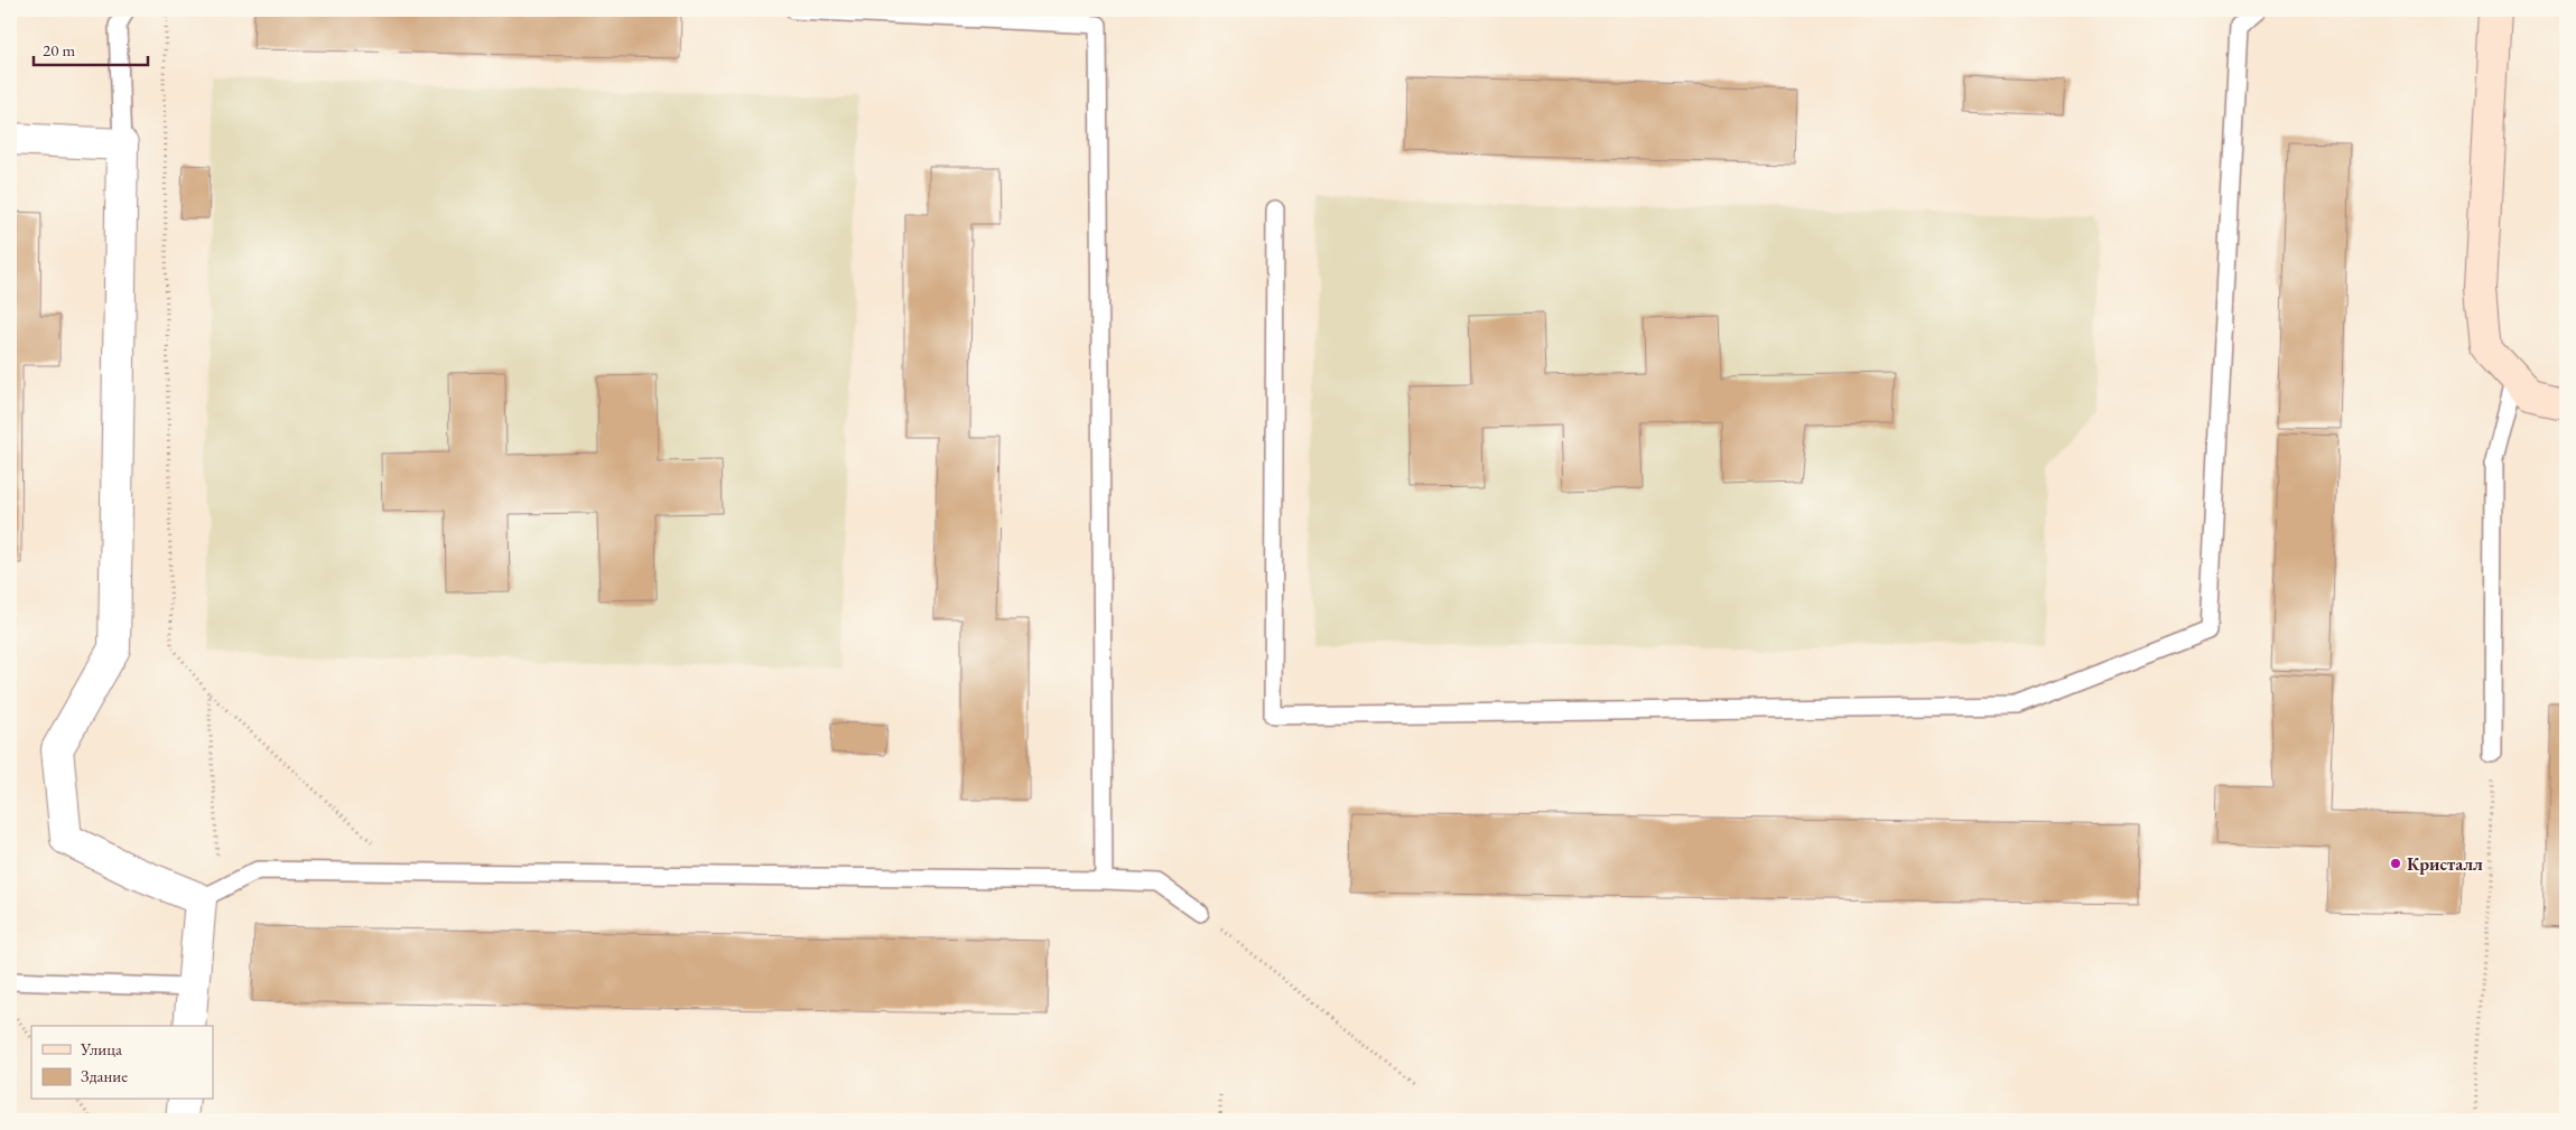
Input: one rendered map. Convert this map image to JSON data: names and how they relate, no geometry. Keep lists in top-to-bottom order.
{
  "places": ["Кристалл"],
  "legend": ["Улица", "Здание"],
  "scale_bar": "20 m"
}
